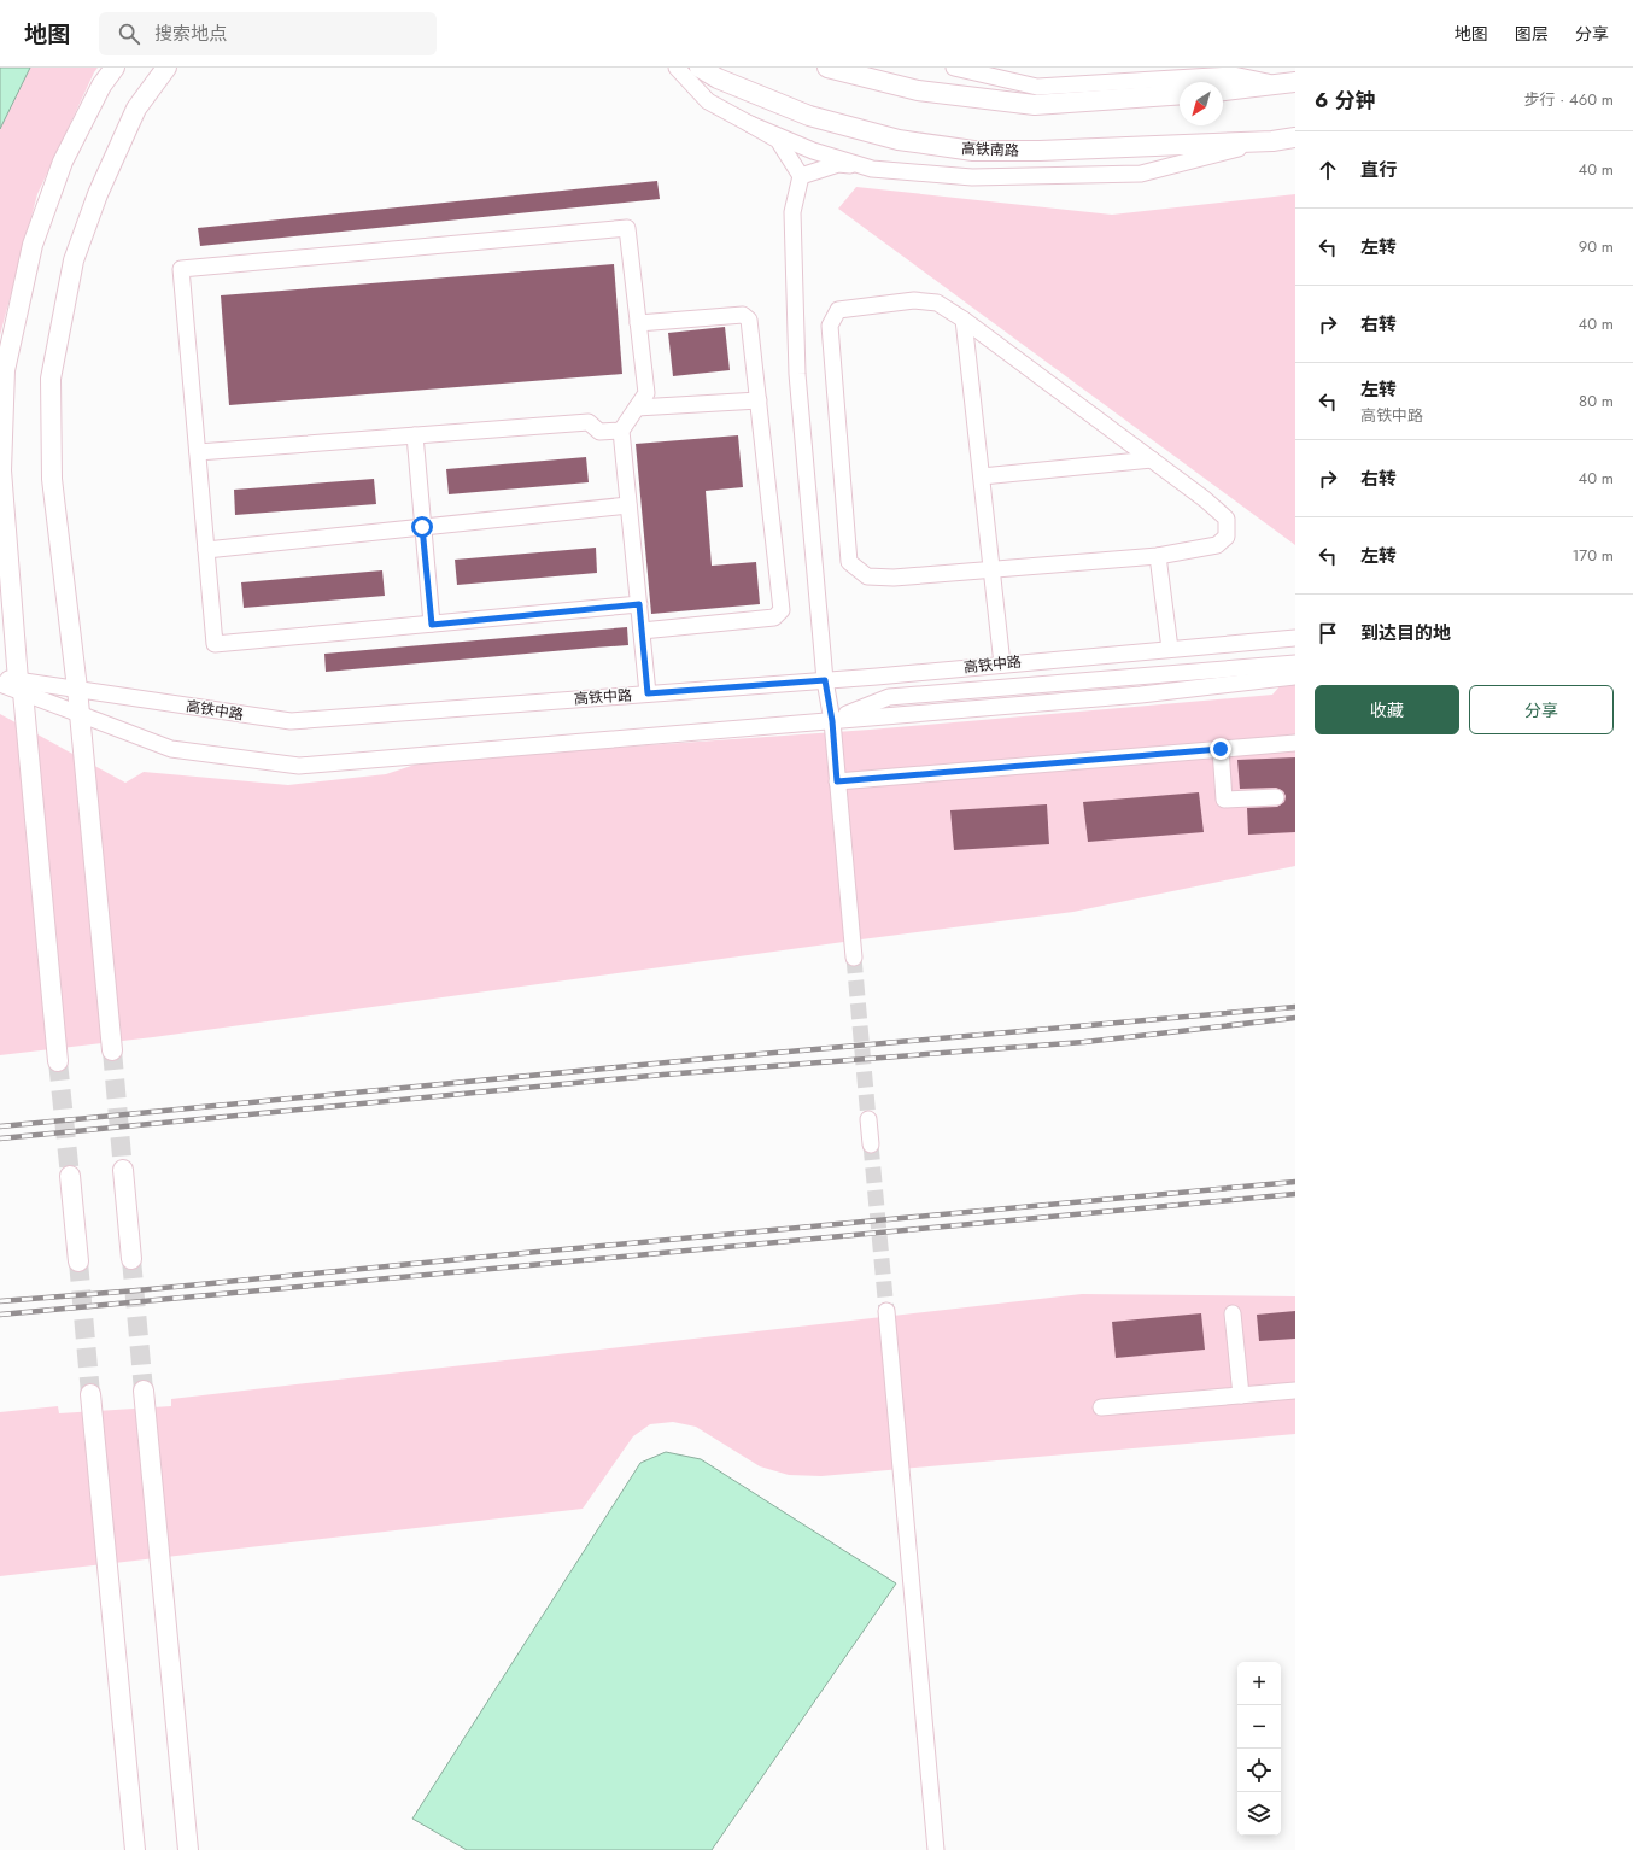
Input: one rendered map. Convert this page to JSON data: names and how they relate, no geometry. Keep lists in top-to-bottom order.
{
  "streets": {
    "main road": ["高铁南路"],
    "street": ["高铁中路"]
  },
  "north": "bottom left",
  "page": {
    "header": "地图",
    "search": "搜索地点",
    "nav": ["地图", "图层", "分享"],
    "heading": ["6 分钟", "步行 · 460 m"],
    "list": [
      ["直行", "40 m"],
      ["左转", "90 m"],
      ["右转", "40 m"],
      ["左转", "高铁中路", "80 m"],
      ["右转", "40 m"],
      ["左转", "170 m"],
      "到达目的地"
    ],
    "buttons": ["收藏", "分享"],
    "map_buttons": ["+", "−"]
  }
}
